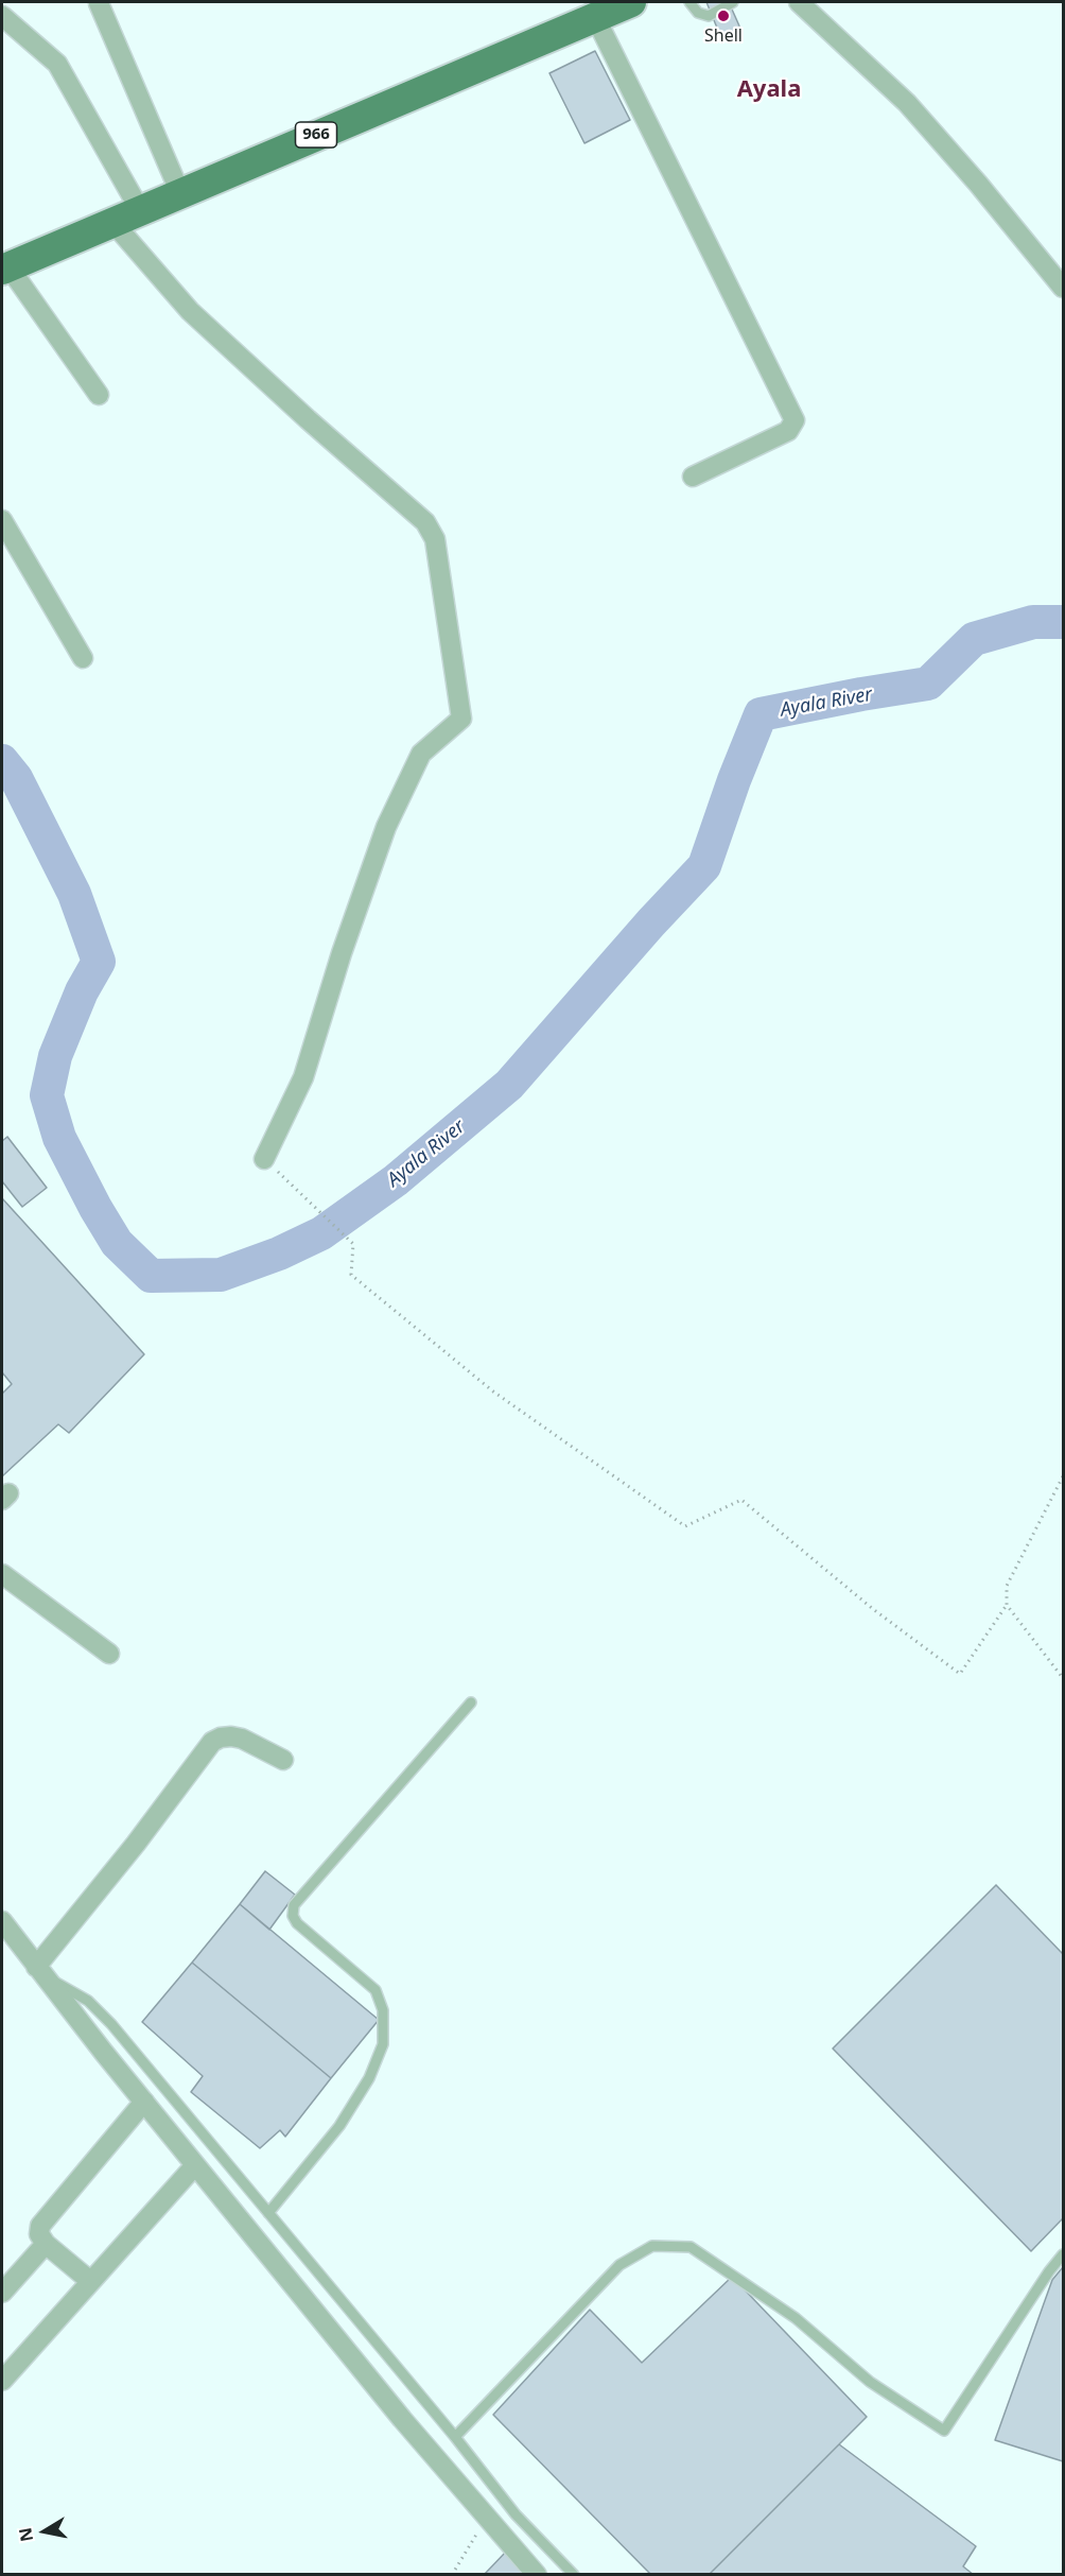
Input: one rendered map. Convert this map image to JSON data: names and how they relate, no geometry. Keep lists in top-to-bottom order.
{
  "streets": {
    "main road": ["966"]
  },
  "districts": ["Ayala"],
  "water": ["Ayala River"],
  "places": ["Shell"],
  "north": "left"
}
